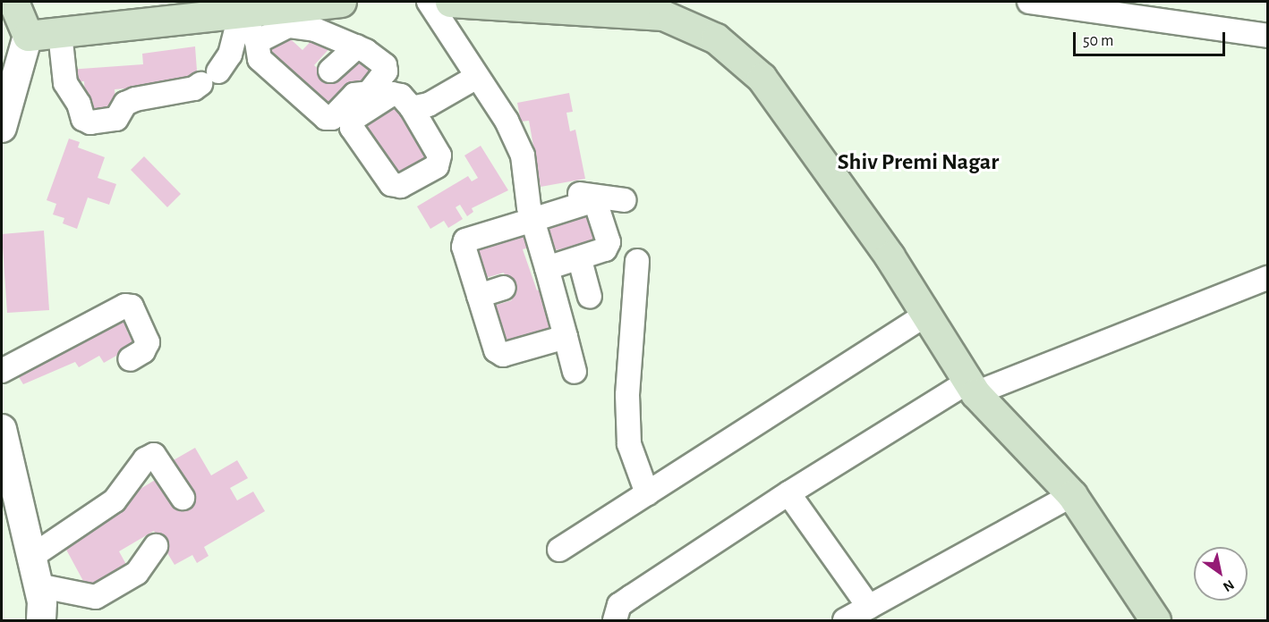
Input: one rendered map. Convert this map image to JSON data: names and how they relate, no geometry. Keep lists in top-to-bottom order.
{
  "districts": ["Shiv Premi Nagar"],
  "scale_bar": "50 m",
  "north": "bottom right"
}
